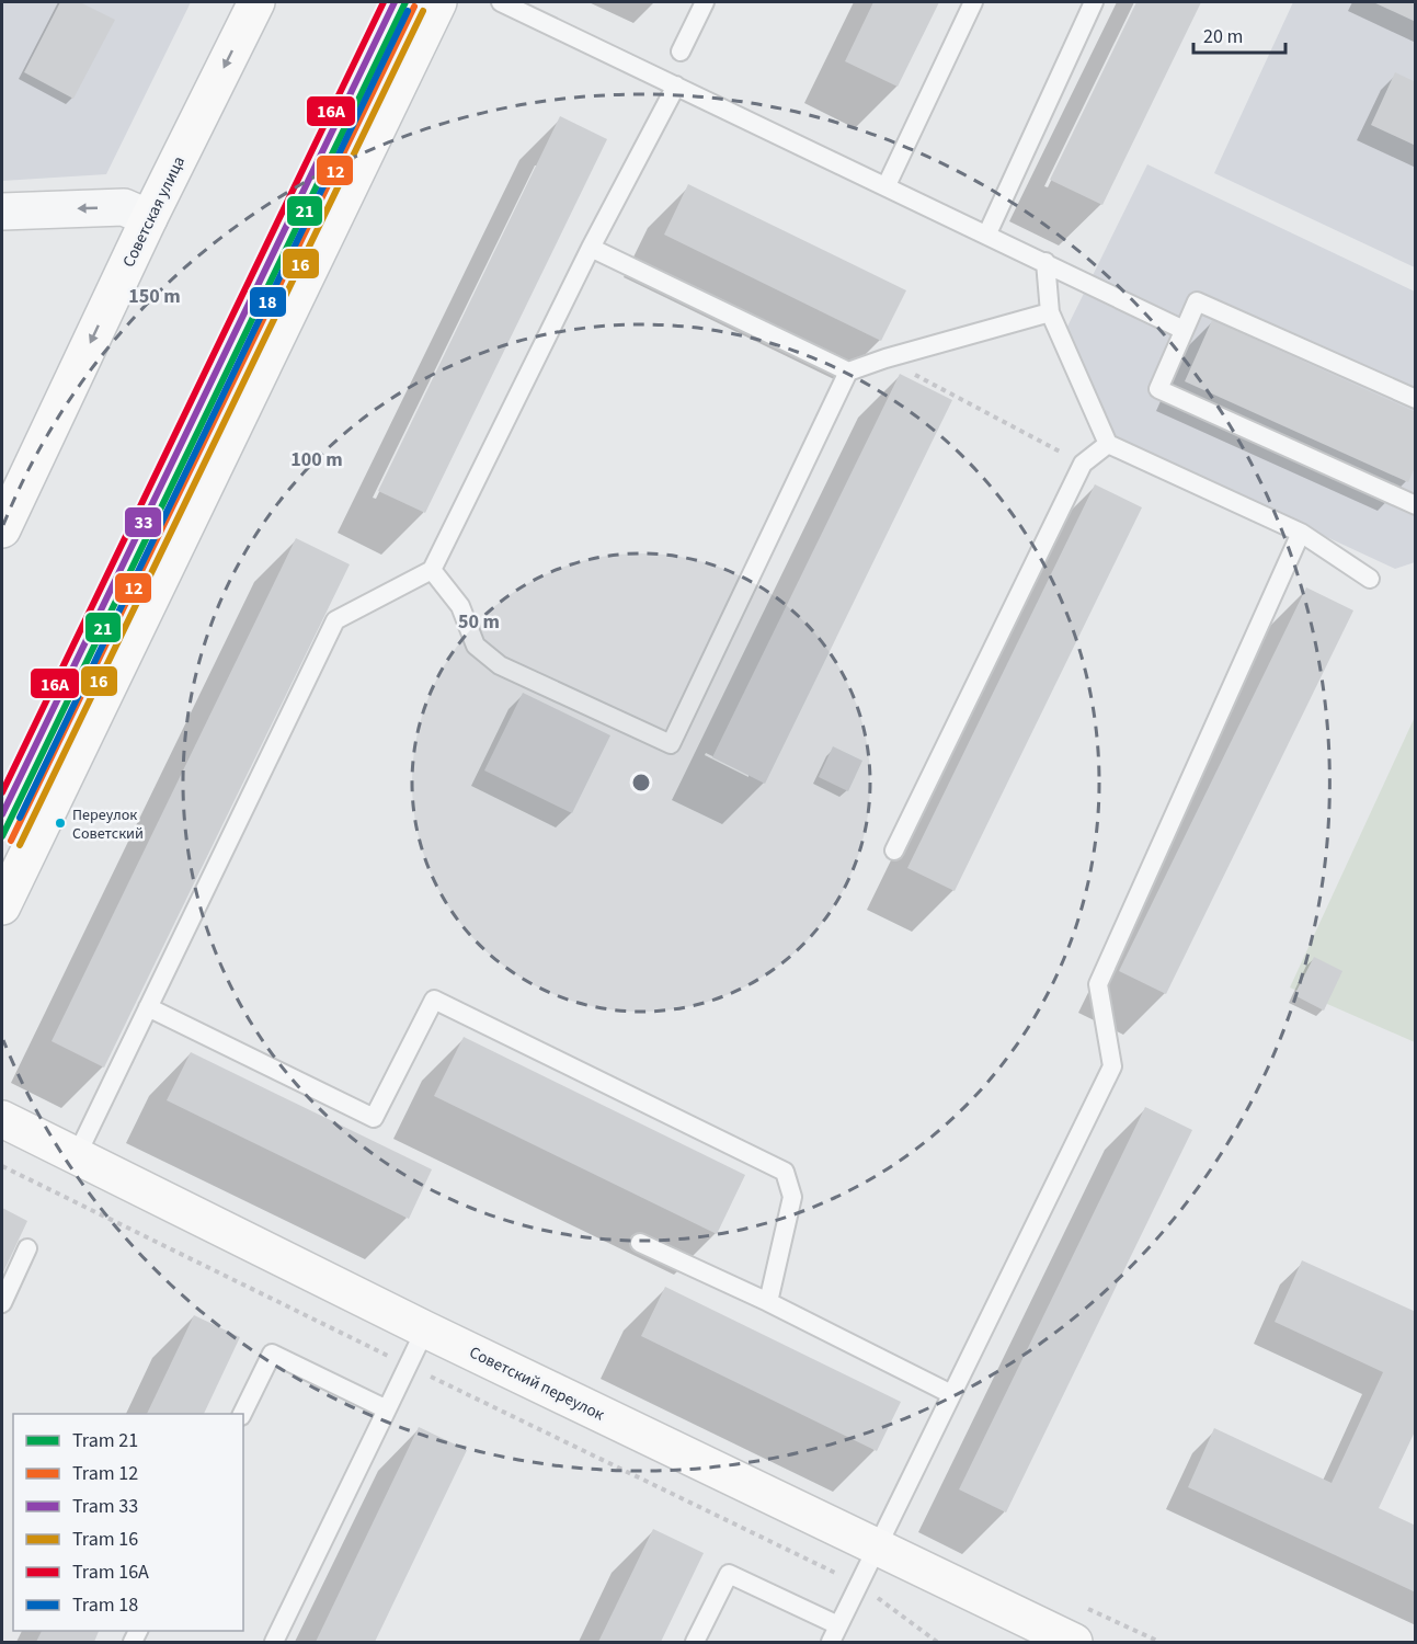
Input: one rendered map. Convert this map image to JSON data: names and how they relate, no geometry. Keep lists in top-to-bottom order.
{
  "streets": {
    "main road": ["Советская улица", "Советский переулок"]
  },
  "places": ["Переулок Советский"],
  "lines": [
    "tram line 21",
    "tram line 33",
    "tram line 16А",
    "tram line 12",
    "tram line 16",
    "tram line 18"
  ],
  "legend": [
    "Tram 21",
    "Tram 12",
    "Tram 33",
    "Tram 16",
    "Tram 16А",
    "Tram 18"
  ],
  "scale_bar": "20 m",
  "rings": ["150 m", "100 m", "50 m"]
}
